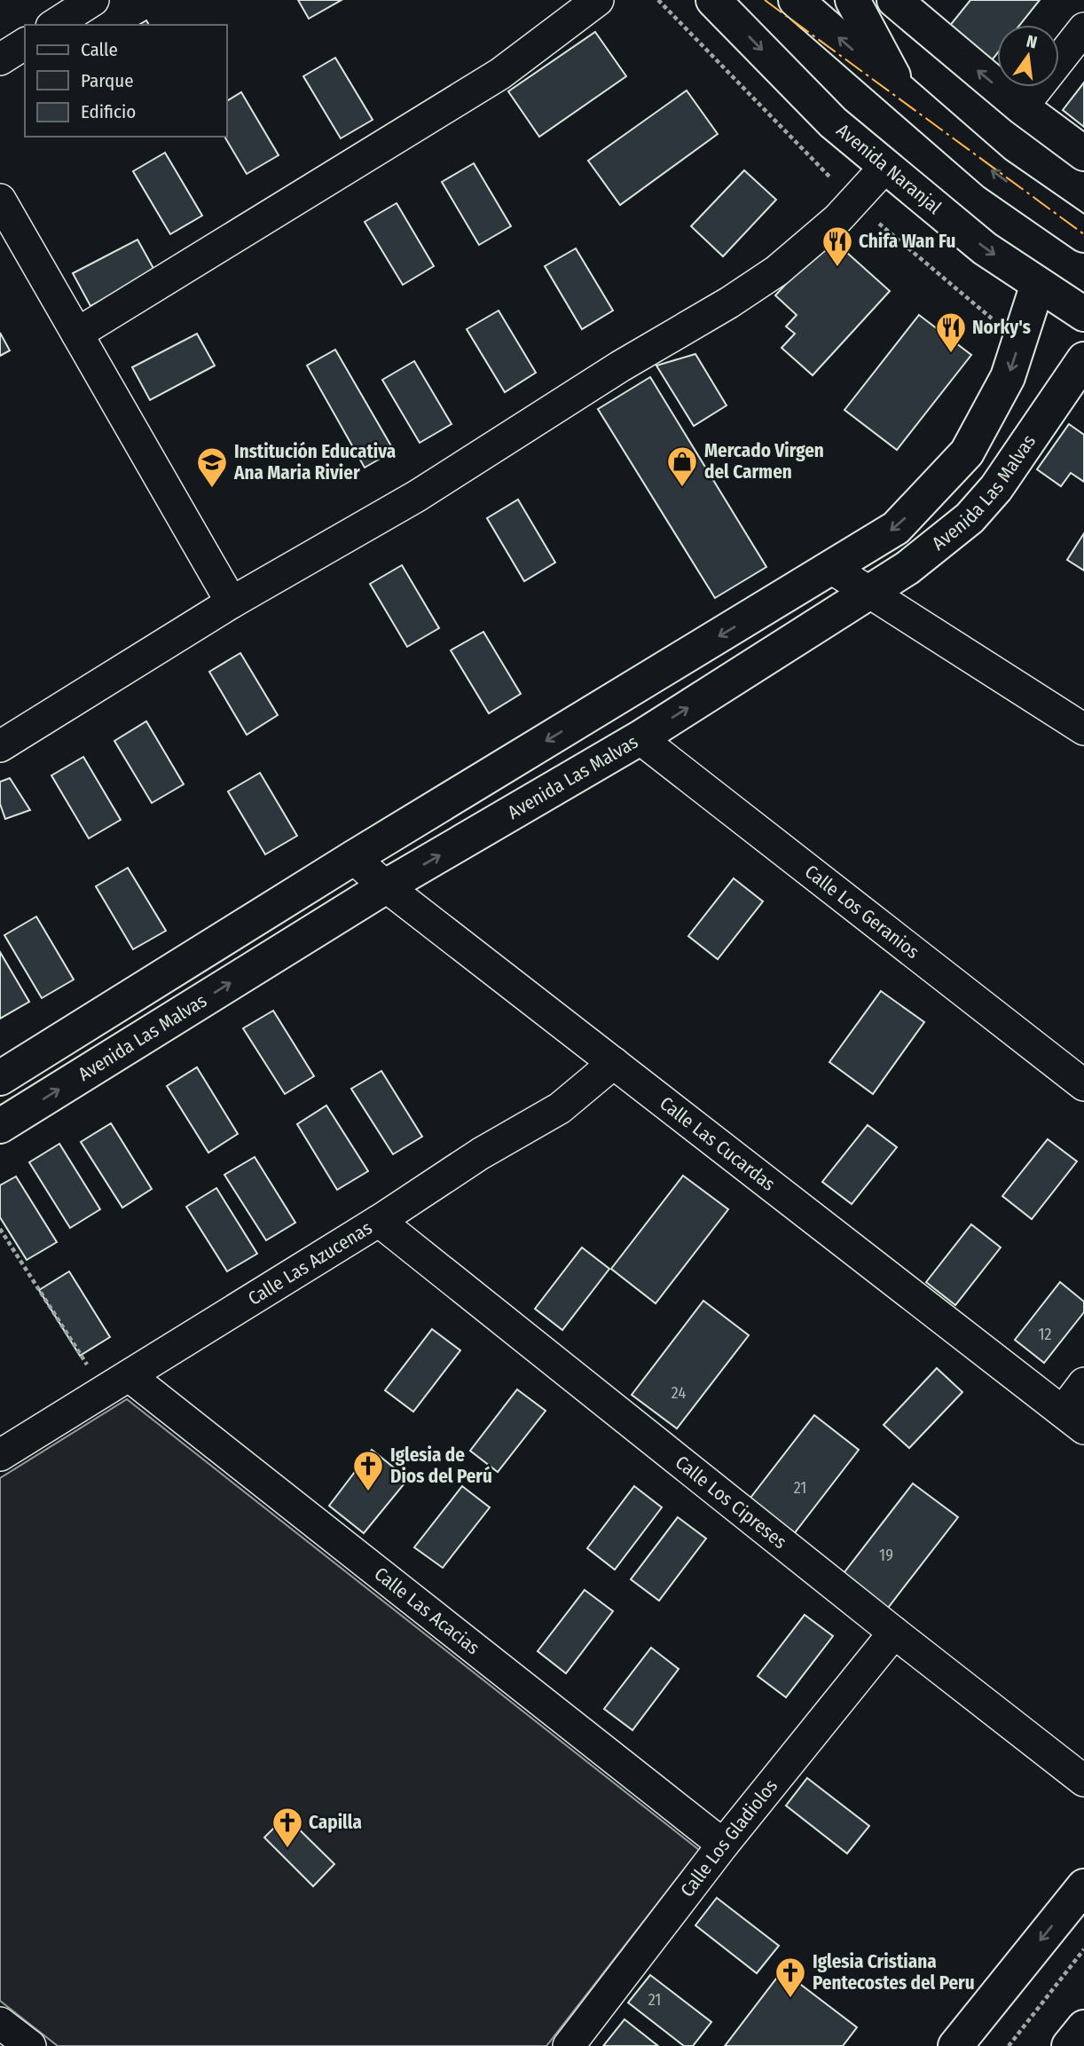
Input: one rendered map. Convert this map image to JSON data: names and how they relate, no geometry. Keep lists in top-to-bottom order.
{
  "streets": {
    "main road": ["Avenida Naranjal", "Avenida Las Malvas"],
    "street": [
      "Calle Los Geranios",
      "Calle Las Cucardas",
      "Calle Las Azucenas",
      "Calle Los Cipreses",
      "Calle Las Acacias",
      "Calle Los Gladiolos"
    ]
  },
  "crossings": [
    ["Avenida Naranjal", "Avenida Las Malvas"],
    ["Avenida Las Malvas", "Calle Los Geranios"],
    ["Avenida Las Malvas", "Calle Las Cucardas"],
    ["Calle Las Cucardas", "Calle Las Azucenas"],
    ["Calle Las Azucenas", "Calle Los Cipreses"],
    ["Calle Las Azucenas", "Calle Las Acacias"],
    ["Calle Los Cipreses", "Calle Los Gladiolos"],
    ["Calle Las Acacias", "Calle Los Gladiolos"]
  ],
  "places": {
    "restaurant": ["Chifa Wan Fu", "Norky's"],
    "shop": ["Mercado Virgen del Carmen"],
    "school or university": ["Institución Educativa Ana Maria Rivier"],
    "church": ["Iglesia de Dios del Perú", "Capilla", "Iglesia Cristiana Pentecostes del Peru"]
  },
  "house_numbers": [
    "12",
    "24",
    "21",
    "19",
    "21"
  ],
  "legend": ["Calle", "Parque", "Edificio"],
  "north": "top"
}
